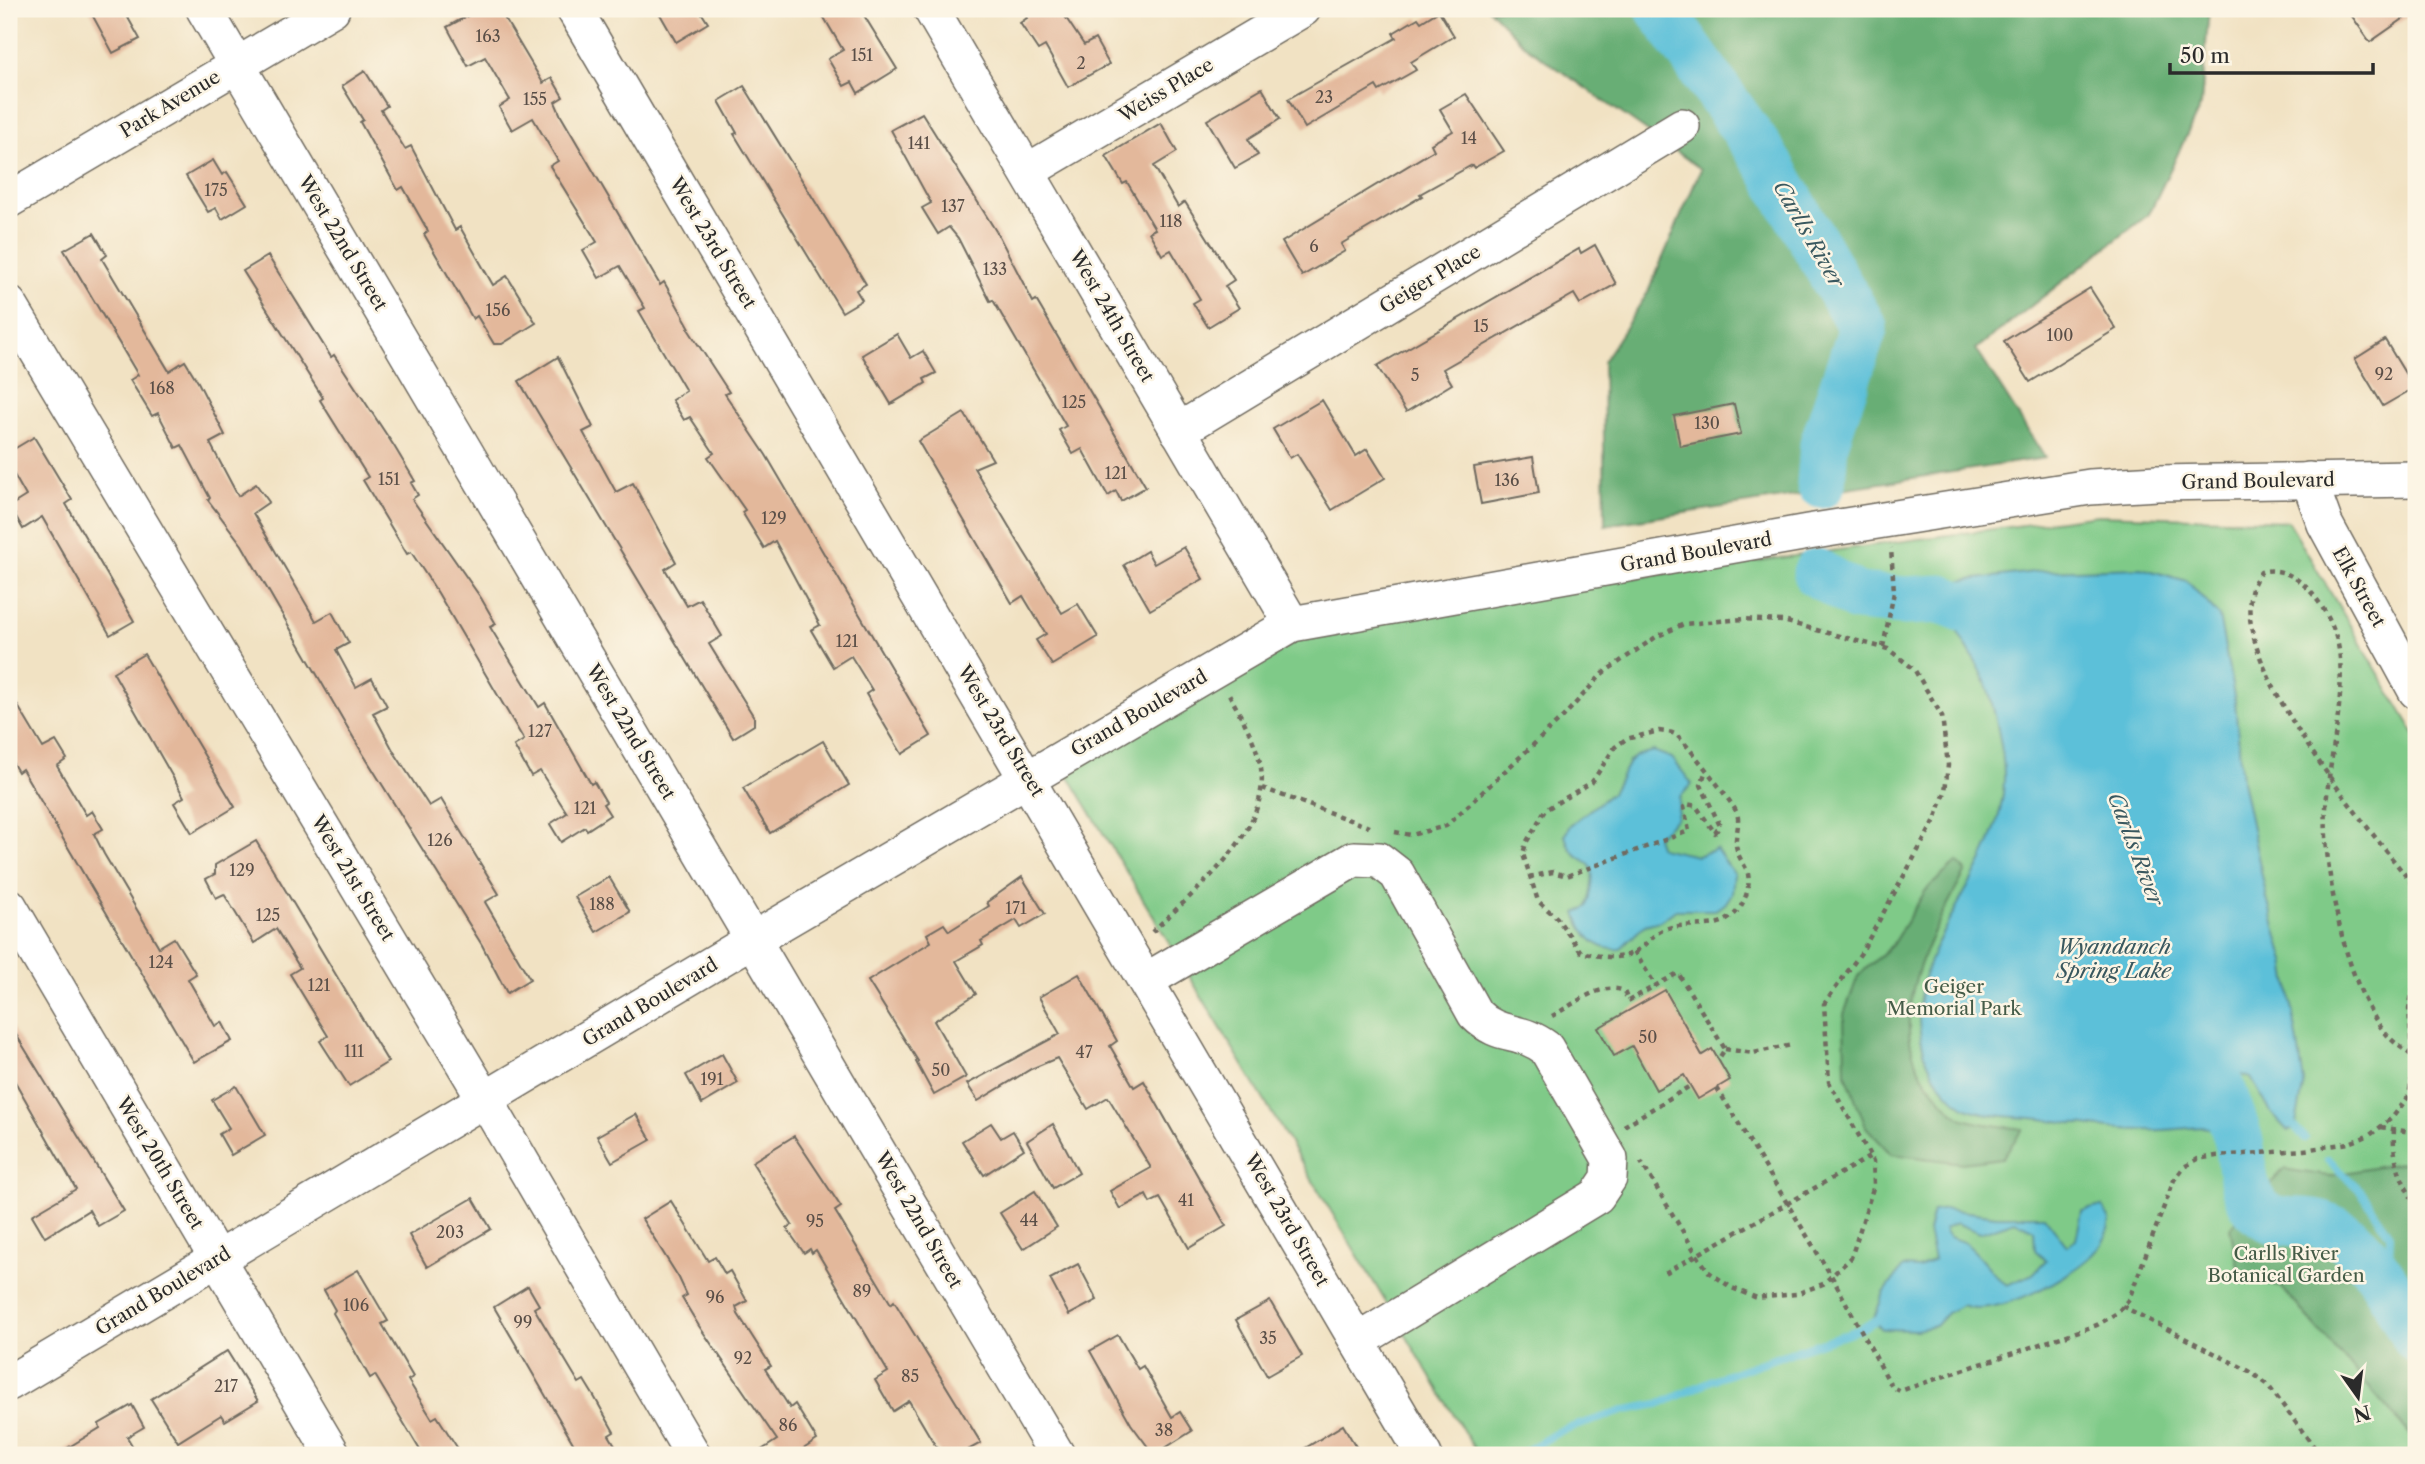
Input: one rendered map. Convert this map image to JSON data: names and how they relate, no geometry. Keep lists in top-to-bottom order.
{
  "streets": {
    "street": [
      "Weiss Place",
      "Park Avenue",
      "West 22nd Street",
      "West 23rd Street",
      "Geiger Place",
      "West 24th Street",
      "Grand Boulevard",
      "Elk Street",
      "West 21st Street",
      "West 20th Street"
    ]
  },
  "crossings": [
    ["Weiss Place", "West 24th Street"],
    ["Park Avenue", "West 22nd Street"],
    ["West 22nd Street", "Grand Boulevard"],
    ["West 23rd Street", "Grand Boulevard"],
    ["Geiger Place", "West 24th Street"],
    ["West 24th Street", "Grand Boulevard"],
    ["Grand Boulevard", "Elk Street"],
    ["Grand Boulevard", "West 21st Street"],
    ["Grand Boulevard", "West 20th Street"]
  ],
  "water": ["Carlls River", "Wyandanch Spring Lake"],
  "parks": ["Geiger Memorial Park", "Carlls River Botanical Garden"],
  "house_numbers": [
    "163",
    "151",
    "2",
    "23",
    "155",
    "14",
    "141",
    "175",
    "137",
    "118",
    "6",
    "133",
    "156",
    "15",
    "100",
    "92",
    "5",
    "168",
    "125",
    "130",
    "121",
    "151",
    "136",
    "129",
    "121",
    "127",
    "121",
    "126",
    "129",
    "188",
    "171",
    "125",
    "124",
    "121",
    "50",
    "111",
    "47",
    "50",
    "191",
    "41",
    "44",
    "95",
    "203",
    "89",
    "96",
    "106",
    "99",
    "35",
    "92",
    "85",
    "217",
    "86",
    "38"
  ],
  "scale_bar": "50 m",
  "north": "bottom"
}
